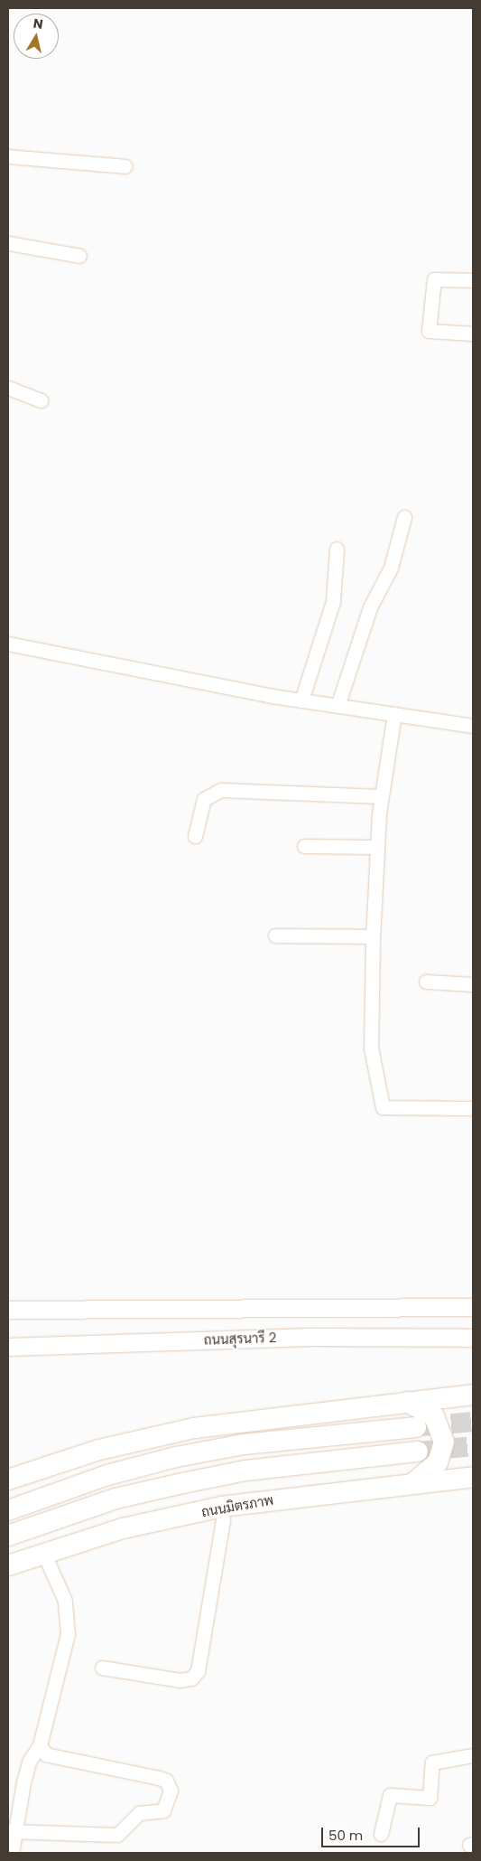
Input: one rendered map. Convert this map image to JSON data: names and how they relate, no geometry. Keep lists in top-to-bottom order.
{
  "streets": {
    "highway": ["ถนนมิตรภาพ"],
    "main road": ["ถนนสุรนารี 2"]
  },
  "scale_bar": "50 m",
  "north": "top"
}
